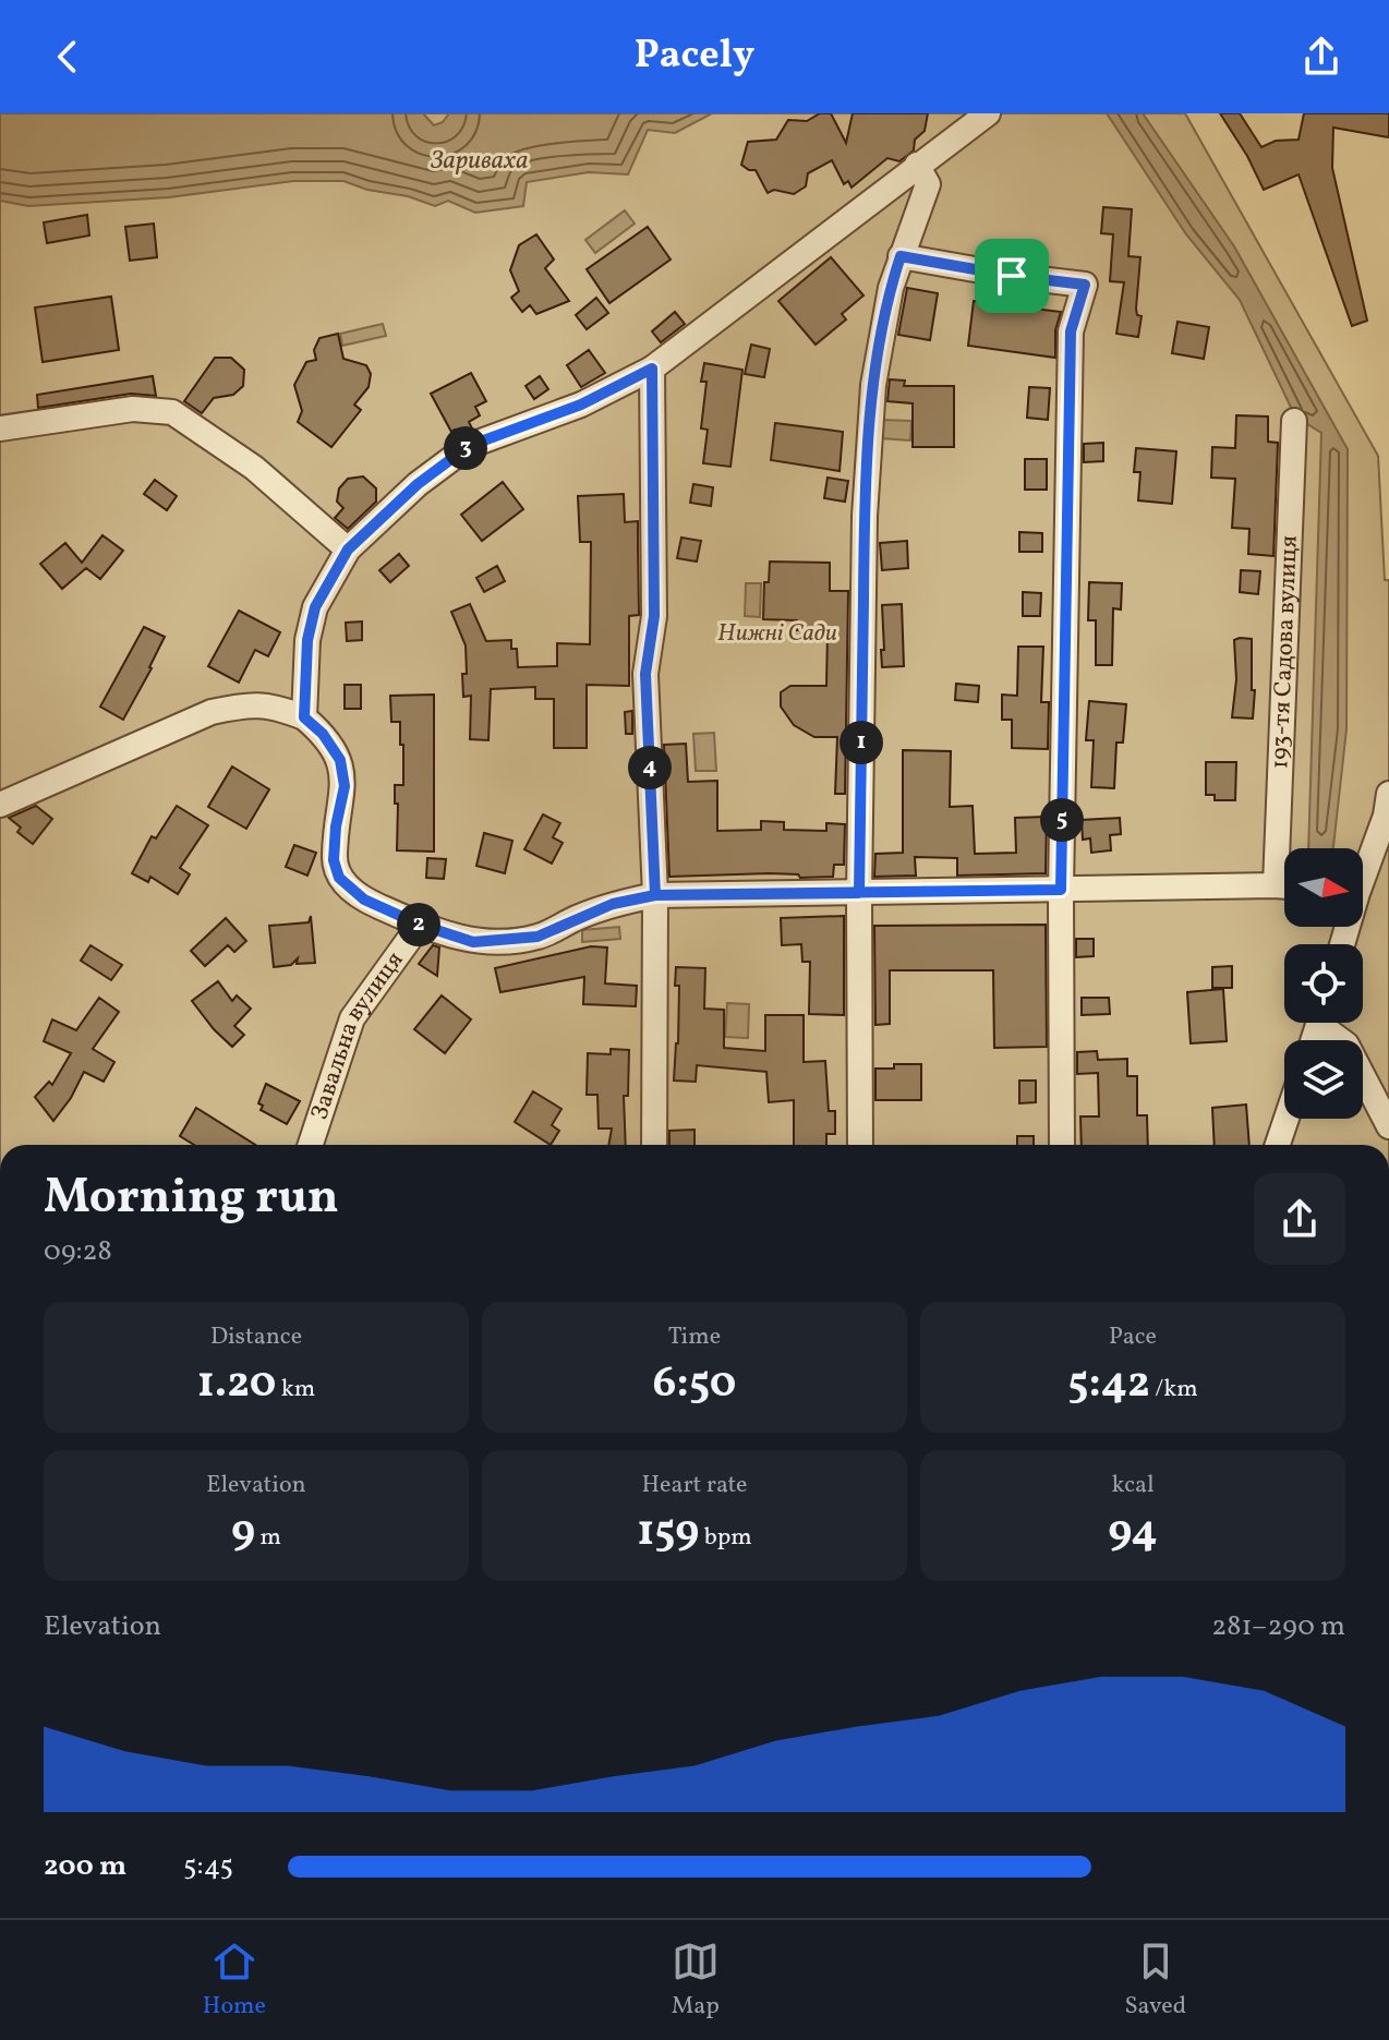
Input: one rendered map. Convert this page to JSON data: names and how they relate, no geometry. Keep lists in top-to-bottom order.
{
  "streets": {
    "street": ["193-тя Садова вулиця", "Завальна вулиця"]
  },
  "water": ["Зариваха"],
  "parks": ["Нижні Сади"],
  "north": "right",
  "page": {
    "header": "Pacely",
    "pins": [
      "3",
      "1",
      "4",
      "5",
      "2"
    ],
    "heading": ["Morning run", "09:28"],
    "stats": [
      ["Distance", "1.20 km"],
      ["Time", "6:50"],
      ["Pace", "5:42 /km"],
      ["Elevation", "9 m"],
      ["Heart rate", "159 bpm"],
      ["kcal", "94"]
    ],
    "chart": ["Elevation", "281–290 m"],
    "list": [
      {
        "name": "200 m",
        "note": "5:45"
      }
    ],
    "tabs": ["Home", "Map", "Saved"]
  }
}
